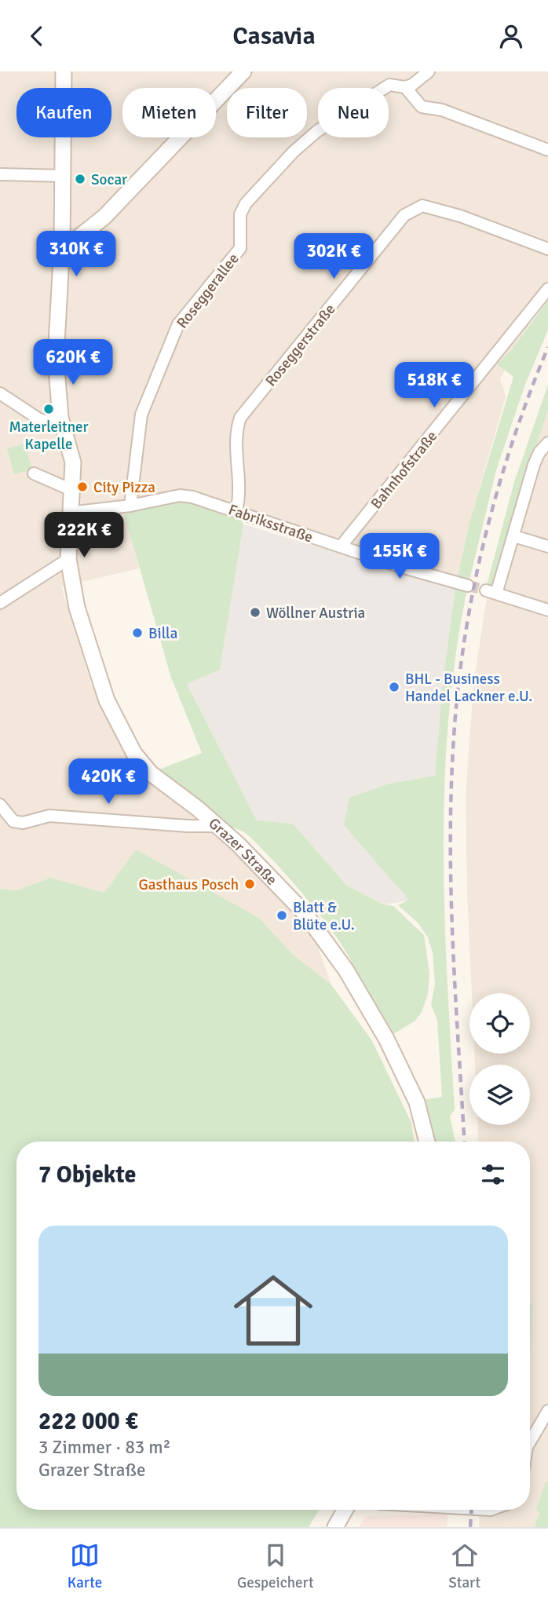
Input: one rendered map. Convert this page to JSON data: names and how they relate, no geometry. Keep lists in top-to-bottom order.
{
  "streets": {
    "main road": ["Grazer Straße"],
    "street": [
      "Roseggerallee",
      "Roseggerstraße",
      "Bahnhofstraße",
      "Fabriksstraße"
    ]
  },
  "crossings": [
    ["Roseggerallee", "Fabriksstraße"],
    ["Roseggerstraße", "Fabriksstraße"],
    ["Bahnhofstraße", "Fabriksstraße"],
    ["Fabriksstraße", "Grazer Straße"]
  ],
  "places": [
    "Socar",
    "Materleitner Kapelle",
    "City Pizza",
    "Wöllner Austria",
    "Billa",
    "BHL - Business Handel Lackner e.U.",
    "Gasthaus Posch",
    "Blatt & Blüte e.U."
  ],
  "page": {
    "header": "Casavia",
    "chip": [
      "Kaufen",
      "Mieten",
      "Filter",
      "Neu"
    ],
    "price": [
      "310K €",
      "302K €",
      "620K €",
      "518K €",
      "222K €",
      "155K €",
      "420K €"
    ],
    "heading": "7 Objekte",
    "list": [
      {
        "name": "222 000 €",
        "note": "3 Zimmer · 83 m² · Grazer Straße"
      }
    ],
    "tabs": ["Karte", "Gespeichert", "Start"]
  }
}
